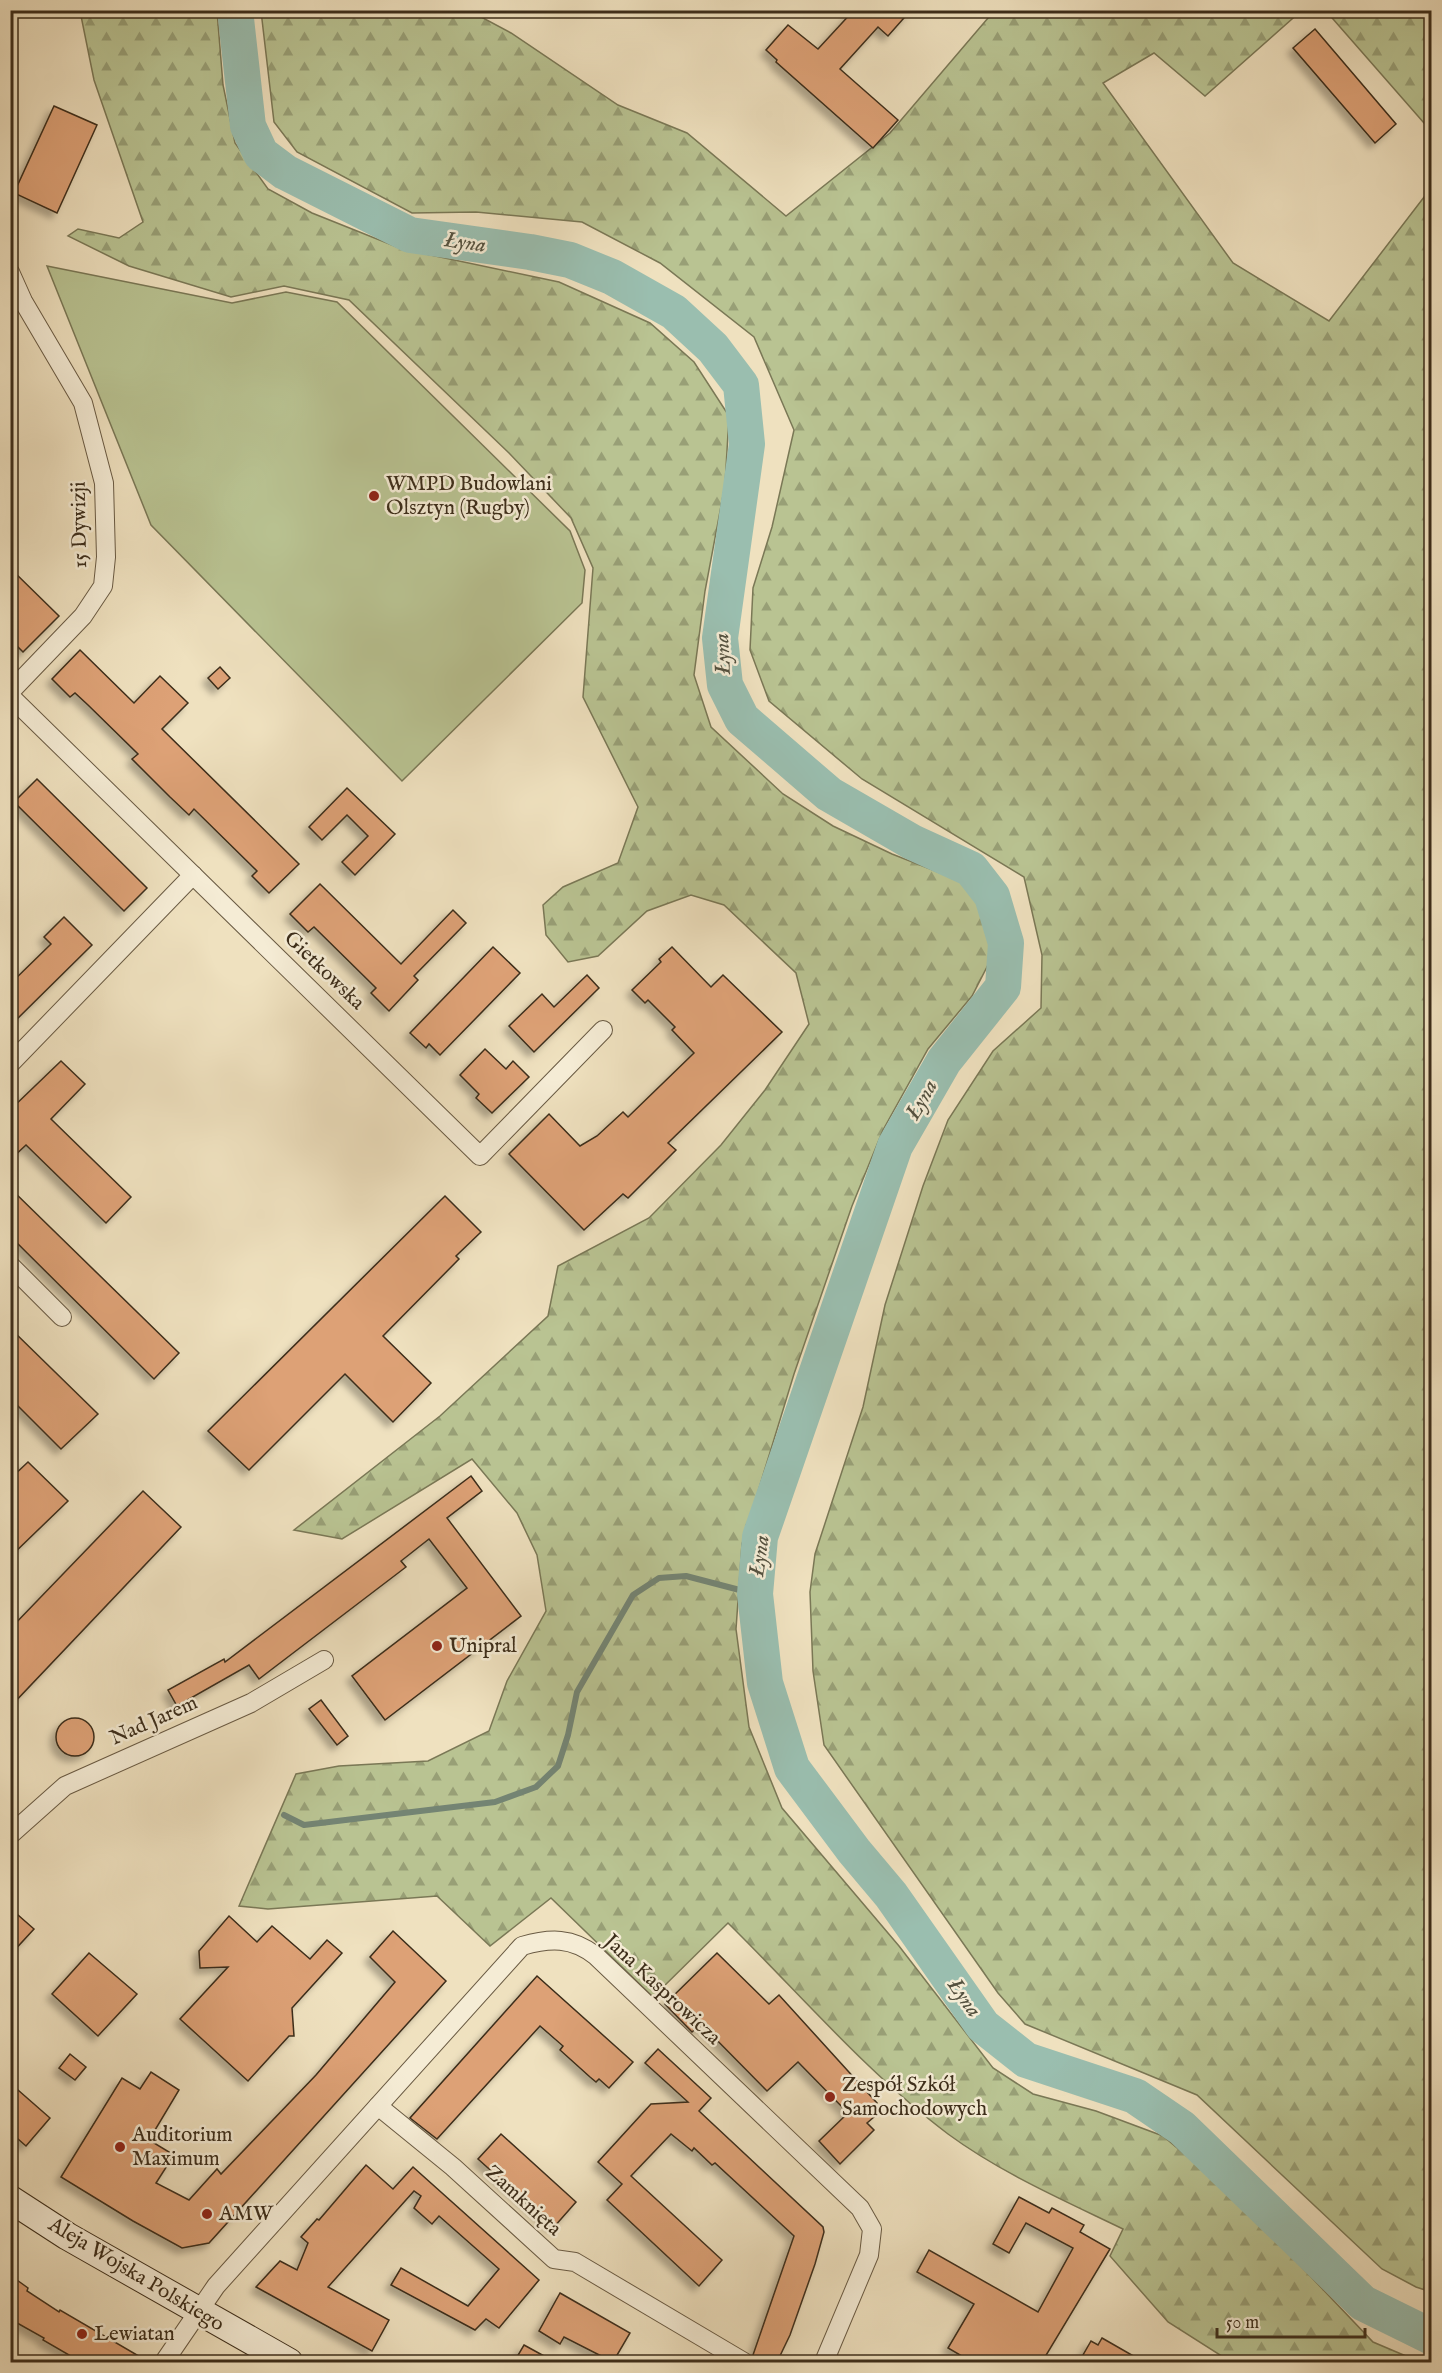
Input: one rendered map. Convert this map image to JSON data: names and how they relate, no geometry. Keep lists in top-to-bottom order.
{
  "streets": {
    "main road": ["Aleja Wojska Polskiego"],
    "street": [
      "15 Dywizji",
      "Gietkowska",
      "Nad Jarem",
      "Jana Kasprowicza",
      "Zamknięta"
    ]
  },
  "crossings": [
    ["15 Dywizji", "Gietkowska"],
    ["Jana Kasprowicza", "Zamknięta"],
    ["Jana Kasprowicza", "Aleja Wojska Polskiego"]
  ],
  "water": ["Łyna"],
  "places": [
    "WMPD Budowlani Olsztyn (Rugby)",
    "Unipral",
    "Zespół Szkół Samochodowych",
    "Auditorium Maximum",
    "AMW",
    "Lewiatan"
  ],
  "scale_bar": "50 m"
}
